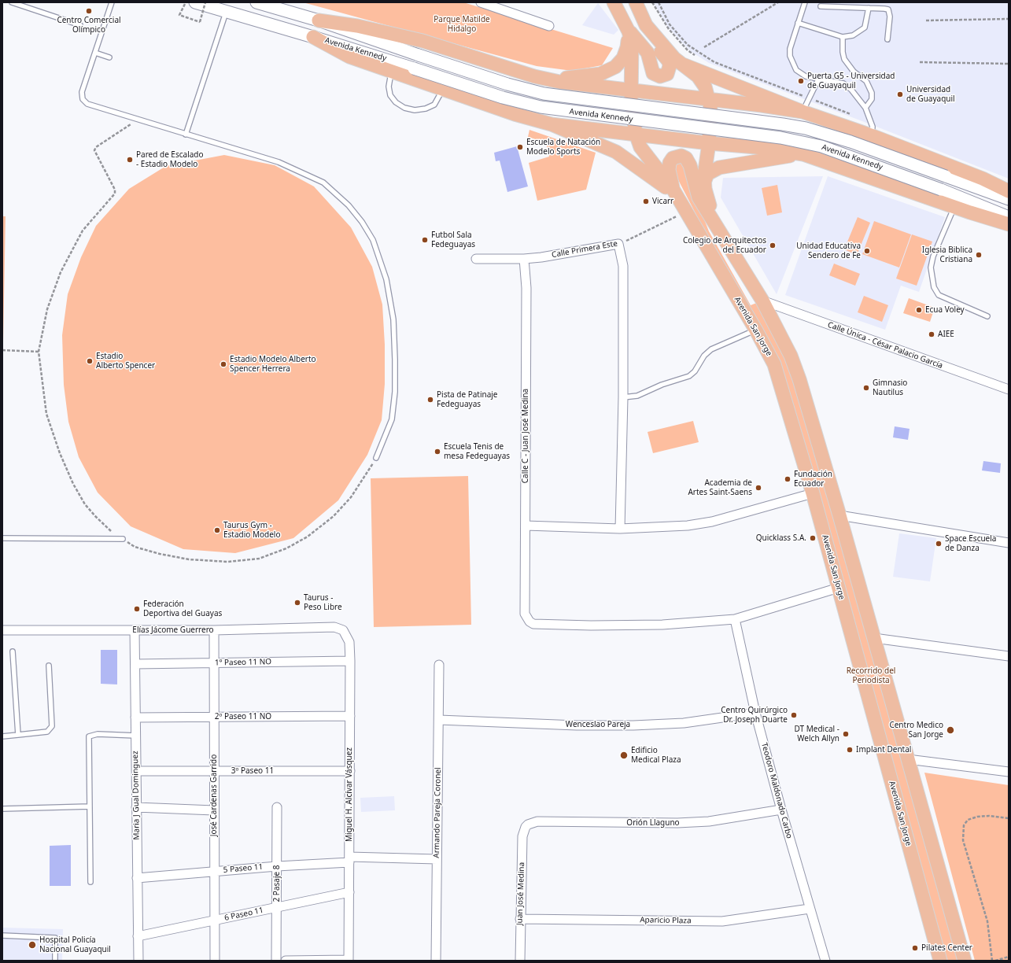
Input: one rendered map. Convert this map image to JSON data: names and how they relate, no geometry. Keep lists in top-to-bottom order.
{
  "streets": {
    "main road": ["Avenida Kennedy", "Avenida San Jorge"],
    "street": [
      "Calle Primera Este",
      "Calle Única - César Palacio García",
      "Calle C - Juan José Medina",
      "Elías Jácome Guerrero",
      "1º Paseo 11 NO",
      "2º Paseo 11 NO",
      "Wenceslao Pareja",
      "3º Paseo 11",
      "Teodoro Maldonado Carbo",
      "Miguel H. Alcívar Vásquez",
      "Maria J Gual Dominguez",
      "José Cardenas Garrido",
      "Armando Pareja Coronel",
      "Orión Llaguno",
      "5 Paseo 11",
      "2 Pasaje 8",
      "Juan José Medina",
      "6 Paseo 11",
      "Aparicio Plaza"
    ]
  },
  "crossings": [
    ["Calle Primera Este", "Avenida San Jorge"],
    ["Calle Primera Este", "Calle C - Juan José Medina"],
    ["Calle C - Juan José Medina", "Teodoro Maldonado Carbo"],
    ["Elías Jácome Guerrero", "Miguel H. Alcívar Vásquez"],
    ["Elías Jácome Guerrero", "Maria J Gual Dominguez"],
    ["Elías Jácome Guerrero", "José Cardenas Garrido"],
    ["1º Paseo 11 NO", "Miguel H. Alcívar Vásquez"],
    ["1º Paseo 11 NO", "Maria J Gual Dominguez"],
    ["1º Paseo 11 NO", "José Cardenas Garrido"],
    ["2º Paseo 11 NO", "Miguel H. Alcívar Vásquez"],
    ["2º Paseo 11 NO", "Maria J Gual Dominguez"],
    ["2º Paseo 11 NO", "José Cardenas Garrido"],
    ["Wenceslao Pareja", "Teodoro Maldonado Carbo"],
    ["Wenceslao Pareja", "Armando Pareja Coronel"],
    ["3º Paseo 11", "Miguel H. Alcívar Vásquez"],
    ["3º Paseo 11", "Maria J Gual Dominguez"],
    ["3º Paseo 11", "José Cardenas Garrido"],
    ["Teodoro Maldonado Carbo", "Orión Llaguno"],
    ["Teodoro Maldonado Carbo", "Aparicio Plaza"],
    ["Miguel H. Alcívar Vásquez", "5 Paseo 11"],
    ["Miguel H. Alcívar Vásquez", "6 Paseo 11"],
    ["Maria J Gual Dominguez", "5 Paseo 11"],
    ["Maria J Gual Dominguez", "6 Paseo 11"],
    ["José Cardenas Garrido", "5 Paseo 11"],
    ["José Cardenas Garrido", "6 Paseo 11"],
    ["Armando Pareja Coronel", "5 Paseo 11"],
    ["Orión Llaguno", "Juan José Medina"],
    ["5 Paseo 11", "2 Pasaje 8"],
    ["2 Pasaje 8", "6 Paseo 11"],
    ["Juan José Medina", "Aparicio Plaza"]
  ],
  "parks": ["Parque Matilde Hidalgo", "Recorrido del Periodista"],
  "places": [
    "Centro Comercial Olímpico",
    "Puerta G5 - Universidad de Guayaquil",
    "Universidad de Guayaquil",
    "Escuela de Natación Modelo Sports",
    "Pared de Escalado - Estadio Modelo",
    "Vicarr",
    "Futbol Sala Fedeguayas",
    "Colegio de Arquitectos del Ecuador",
    "Unidad Educativa Sendero de Fe",
    "Iglesia Biblica Cristiana",
    "Ecua Voley",
    "AIEE",
    "Estadio Alberto Spencer",
    "Estadio Modelo Alberto Spencer Herrera",
    "Gimnasio Nautilus",
    "Pista de Patinaje Fedeguayas",
    "Escuela Tenis de mesa Fedeguayas",
    "Fundación Ecuador",
    "Academia de Artes Saint-Saens",
    "Taurus Gym - Estadio Modelo",
    "Quicklass S.A.",
    "Space Escuela de Danza",
    "Taurus - Peso Libre",
    "Federación Deportiva del Guayas",
    "Centro Quirúrgico Dr. Joseph Duarte",
    "Centro Medico San Jorge",
    "DT Medical - Welch Allyn",
    "Implant Dental",
    "Edificio Medical Plaza",
    "Hospital Policía Nacional Guayaquil",
    "Pilates Center"
  ]
}
